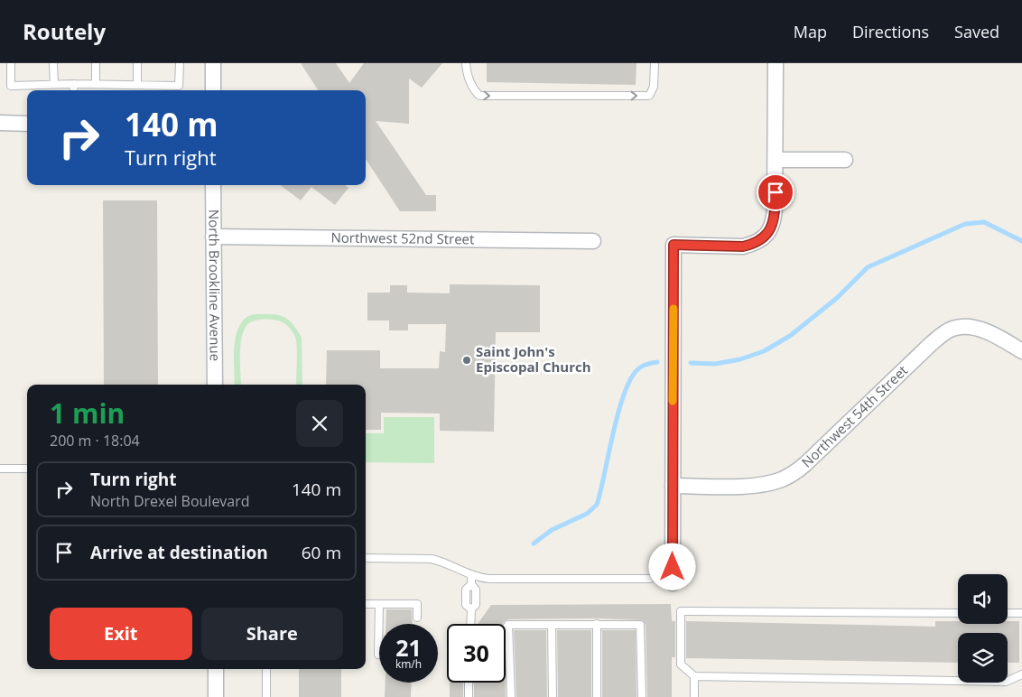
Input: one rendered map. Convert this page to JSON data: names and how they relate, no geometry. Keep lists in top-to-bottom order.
{
  "streets": {
    "street": ["Northwest 52nd Street", "North Brookline Avenue", "Northwest 54th Street"]
  },
  "crossings": [
    ["Northwest 52nd Street", "North Brookline Avenue"]
  ],
  "places": ["Saint John's Episcopal Church"],
  "page": {
    "header": "Routely",
    "nav": ["Map", "Directions", "Saved"],
    "turn": ["140 m", "Turn right"],
    "heading": ["1 min", "200 m · 18:04"],
    "list": [
      {
        "name": "Turn right",
        "note": "North Drexel Boulevard",
        "value": "140 m"
      },
      {
        "name": "Arrive at destination",
        "value": "60 m"
      }
    ],
    "buttons": ["Exit", "Share"],
    "speed": "21 km/h",
    "limit": "30"
  }
}
